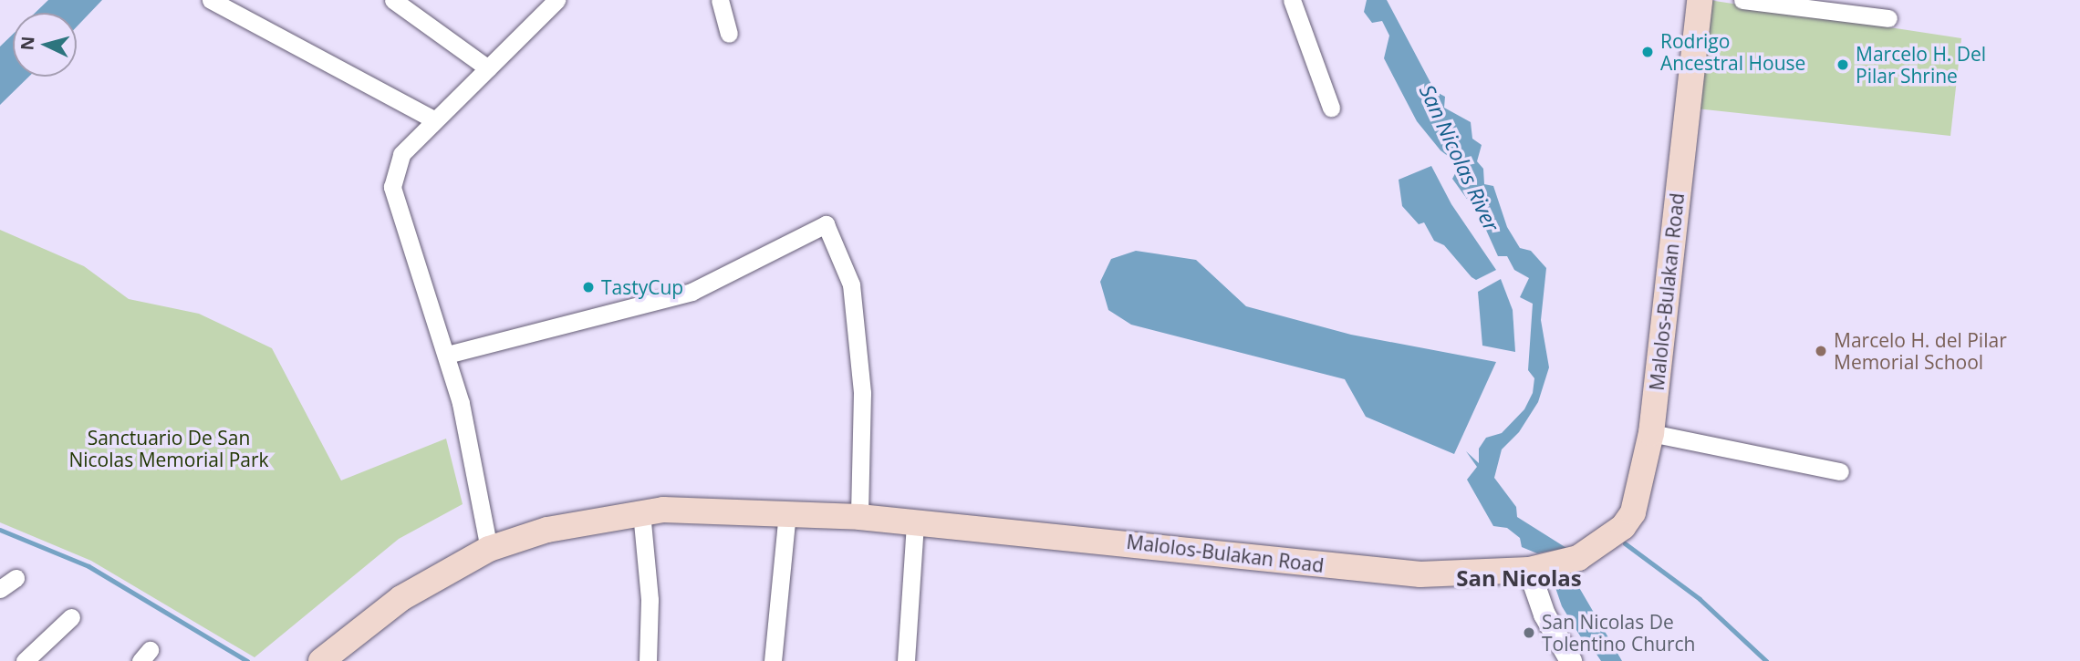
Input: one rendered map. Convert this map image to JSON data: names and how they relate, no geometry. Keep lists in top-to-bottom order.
{
  "streets": {
    "main road": ["Malolos-Bulakan Road"]
  },
  "districts": ["San Nicolas"],
  "water": ["San Nicolas River"],
  "parks": ["Sanctuario De San Nicolas Memorial Park"],
  "places": [
    "Rodrigo Ancestral House",
    "Marcelo H. Del Pilar Shrine",
    "TastyCup",
    "Marcelo H. del Pilar Memorial School",
    "San Nicolas De Tolentino Church"
  ],
  "north": "left"
}
